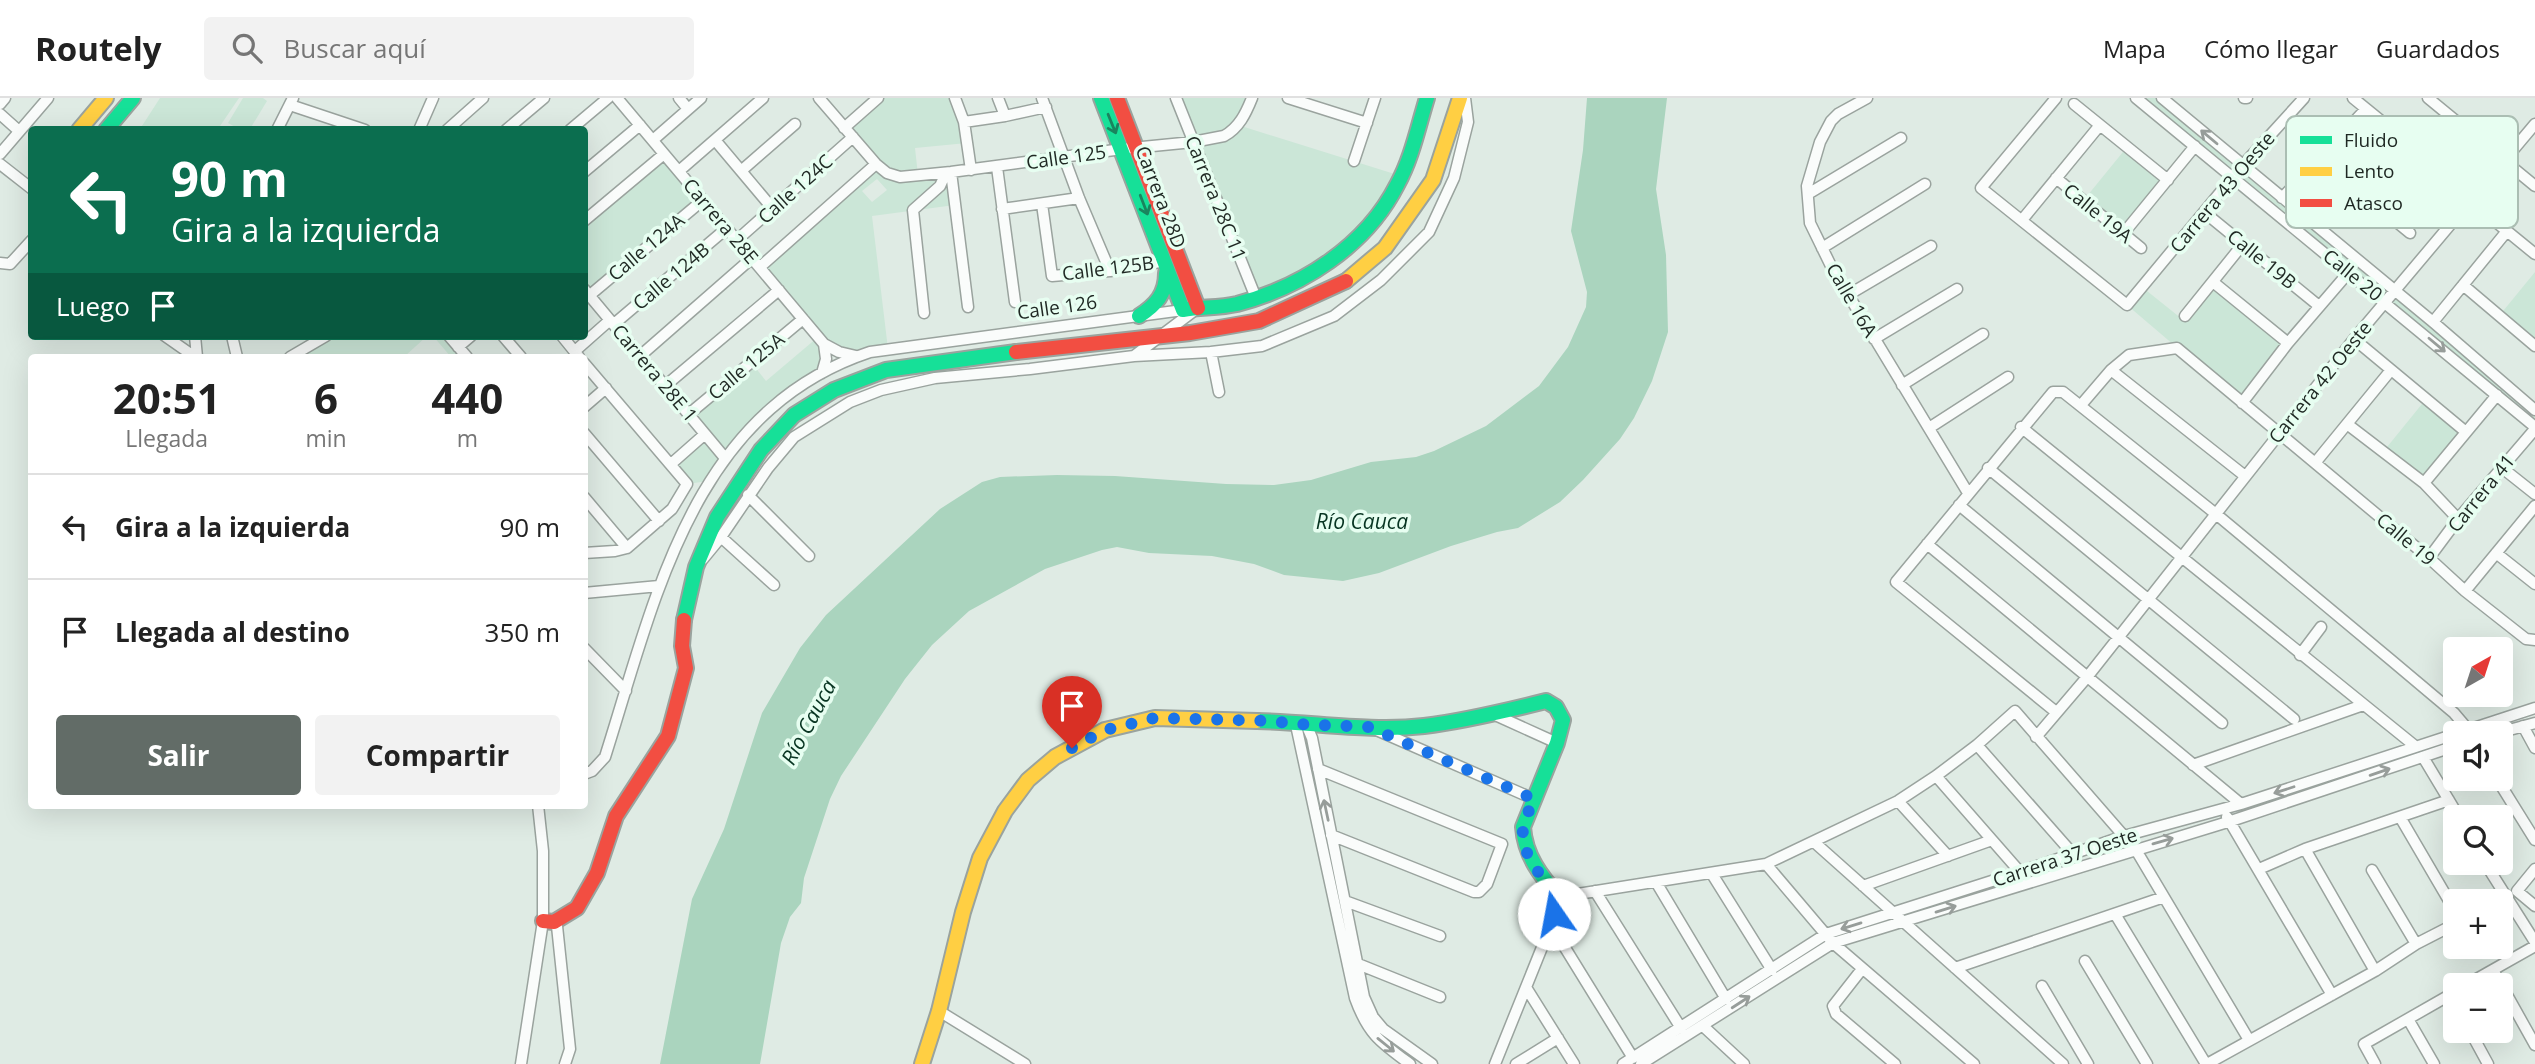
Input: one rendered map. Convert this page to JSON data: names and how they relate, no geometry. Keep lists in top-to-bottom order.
{
  "streets": {
    "street": [
      "Calle 125",
      "Calle 124C",
      "Carrera 43 Oeste",
      "Carrera 28D",
      "Carrera 28C 11",
      "Calle 19A",
      "Carrera 28E",
      "Calle 124A",
      "Calle 19B",
      "Calle 125B",
      "Calle 20",
      "Calle 124B",
      "Calle 16A",
      "Calle 126",
      "Calle 125A",
      "Carrera 28E 1",
      "Carrera 42 Oeste",
      "Carrera 41",
      "Calle 19",
      "Carrera 37 Oeste"
    ]
  },
  "crossings": [
    ["Calle 125", "Carrera 28D"],
    ["Calle 125", "Carrera 28C 11"],
    ["Calle 124C", "Carrera 28E"],
    ["Carrera 43 Oeste", "Calle 19B"],
    ["Carrera 43 Oeste", "Calle 20"],
    ["Carrera 28D", "Calle 125B"],
    ["Carrera 28D", "Calle 126"],
    ["Carrera 28C 11", "Calle 126"],
    ["Carrera 28E", "Calle 124A"],
    ["Carrera 28E", "Calle 124B"],
    ["Carrera 28E", "Calle 126"],
    ["Carrera 28E", "Calle 125A"],
    ["Calle 20", "Carrera 42 Oeste"],
    ["Calle 20", "Carrera 41"],
    ["Calle 124B", "Carrera 28E 1"],
    ["Calle 126", "Carrera 28E 1"],
    ["Calle 125A", "Carrera 28E 1"],
    ["Carrera 42 Oeste", "Calle 19"],
    ["Carrera 41", "Calle 19"]
  ],
  "water": ["Río Cauca"],
  "legend": ["Fluido", "Lento", "Atasco"],
  "north": "top right",
  "page": {
    "header": "Routely",
    "search": "Buscar aquí",
    "nav": ["Mapa", "Cómo llegar", "Guardados"],
    "turn": ["90 m", "Gira a la izquierda"],
    "then": "Luego",
    "eta": [
      "20:51",
      "Llegada",
      "6",
      "min",
      "440",
      "m"
    ],
    "list": [
      {
        "name": "Gira a la izquierda",
        "value": "90 m"
      },
      {
        "name": "Llegada al destino",
        "value": "350 m"
      }
    ],
    "map_buttons": ["+", "−"],
    "buttons": ["Salir", "Compartir"]
  }
}
